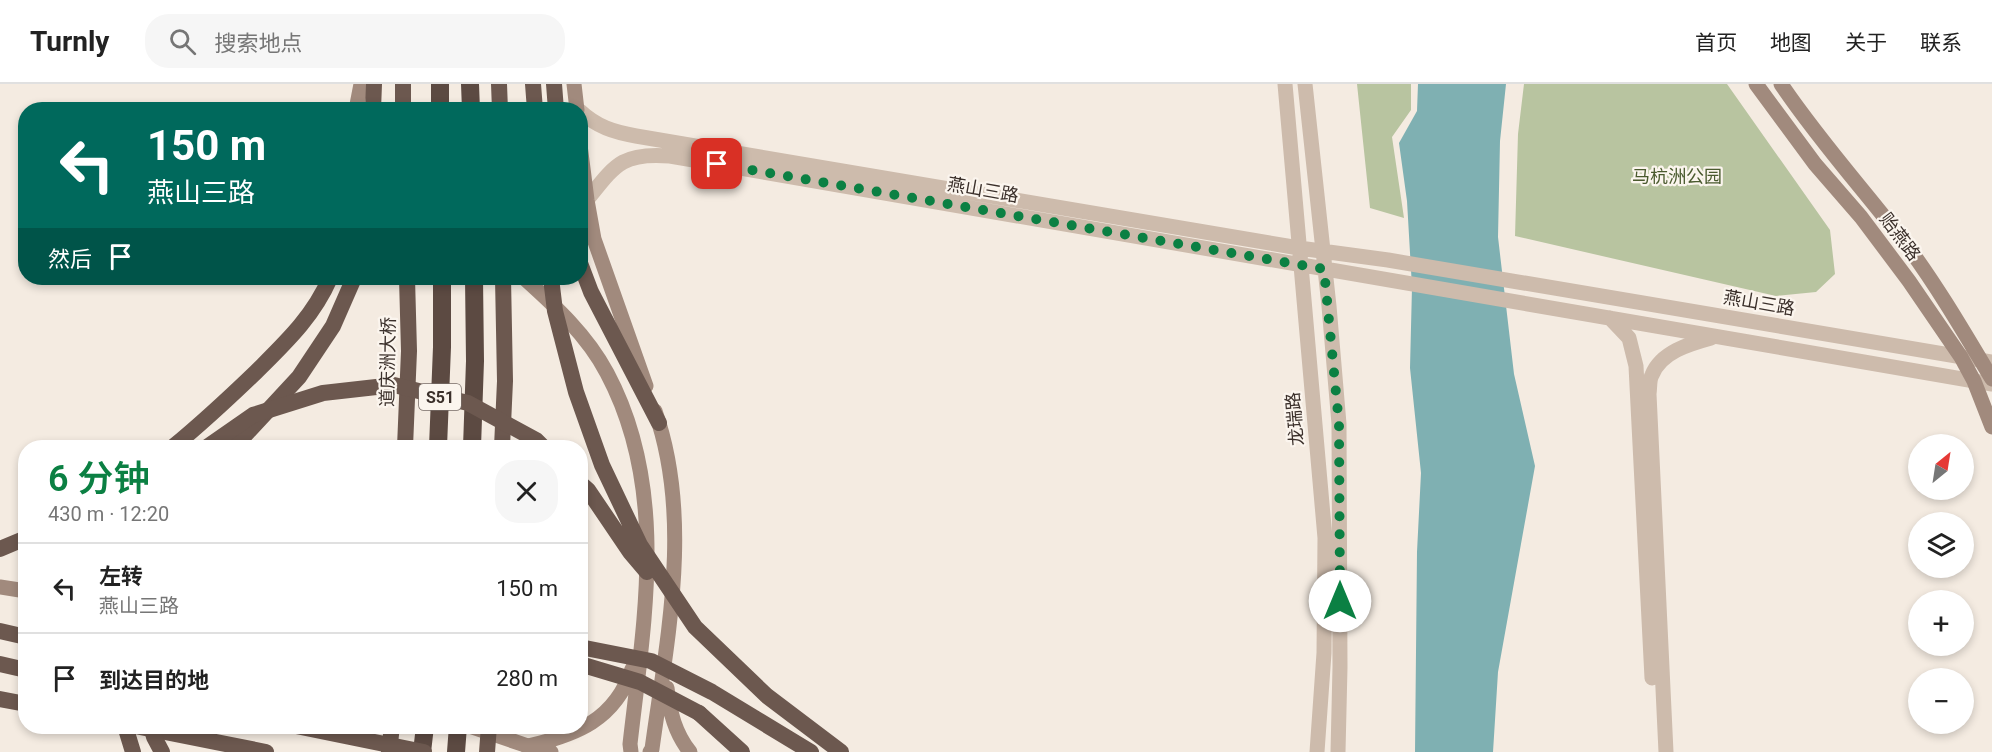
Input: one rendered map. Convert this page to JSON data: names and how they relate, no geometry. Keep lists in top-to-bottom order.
{
  "streets": {
    "highway": ["道庆洲大桥", "S51"],
    "main road": ["贻燕路"],
    "street": ["燕山三路", "龙瑞路"]
  },
  "crossings": [
    ["燕山三路", "贻燕路"],
    ["燕山三路", "龙瑞路"]
  ],
  "parks": ["马杭洲公园"],
  "north": "top right",
  "page": {
    "header": "Turnly",
    "search": "搜索地点",
    "nav": [
      "首页",
      "地图",
      "关于",
      "联系"
    ],
    "turn": ["150 m", "燕山三路"],
    "then": "然后",
    "map_buttons": ["+", "−"],
    "heading": ["6 分钟", "430 m · 12:20"],
    "list": [
      {
        "name": "左转",
        "note": "燕山三路",
        "value": "150 m"
      },
      {
        "name": "到达目的地",
        "value": "280 m"
      }
    ]
  }
}
